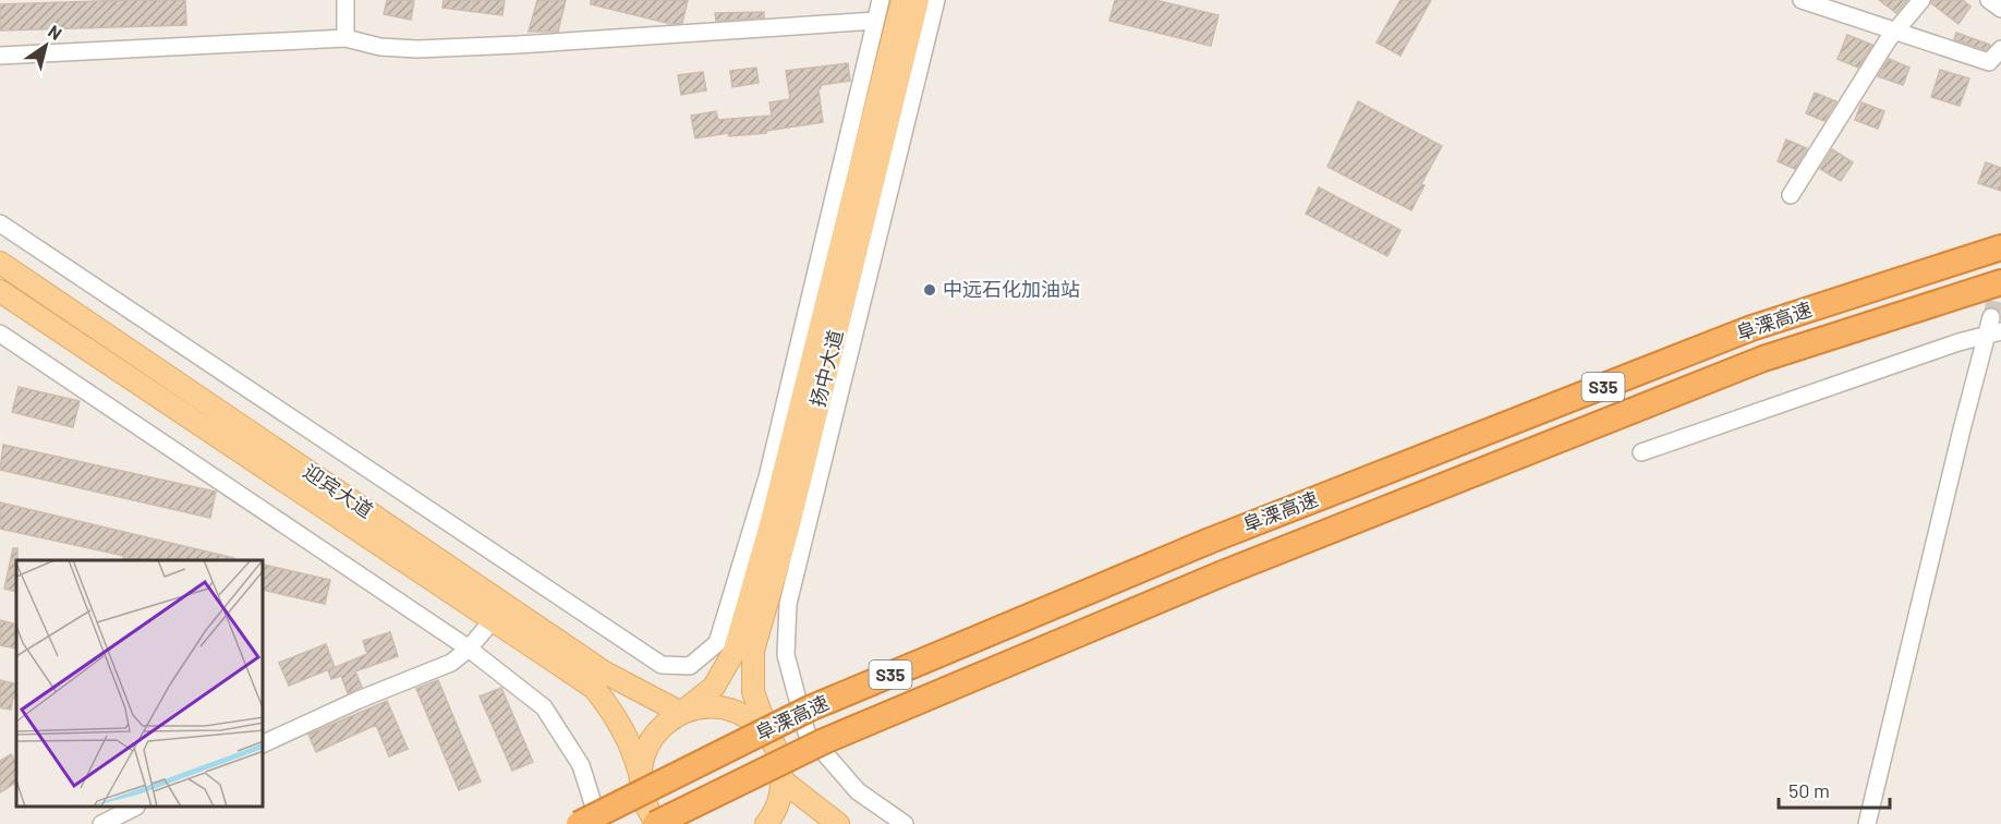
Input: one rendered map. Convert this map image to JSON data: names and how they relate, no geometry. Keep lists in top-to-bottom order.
{
  "streets": {
    "highway": ["阜溧高速", "S35"],
    "main road": ["扬中大道", "迎宾大道"]
  },
  "crossings": [
    ["阜溧高速", "迎宾大道"],
    ["扬中大道", "迎宾大道"]
  ],
  "places": ["中远石化加油站"],
  "scale_bar": "50 m",
  "north": "top right"
}
